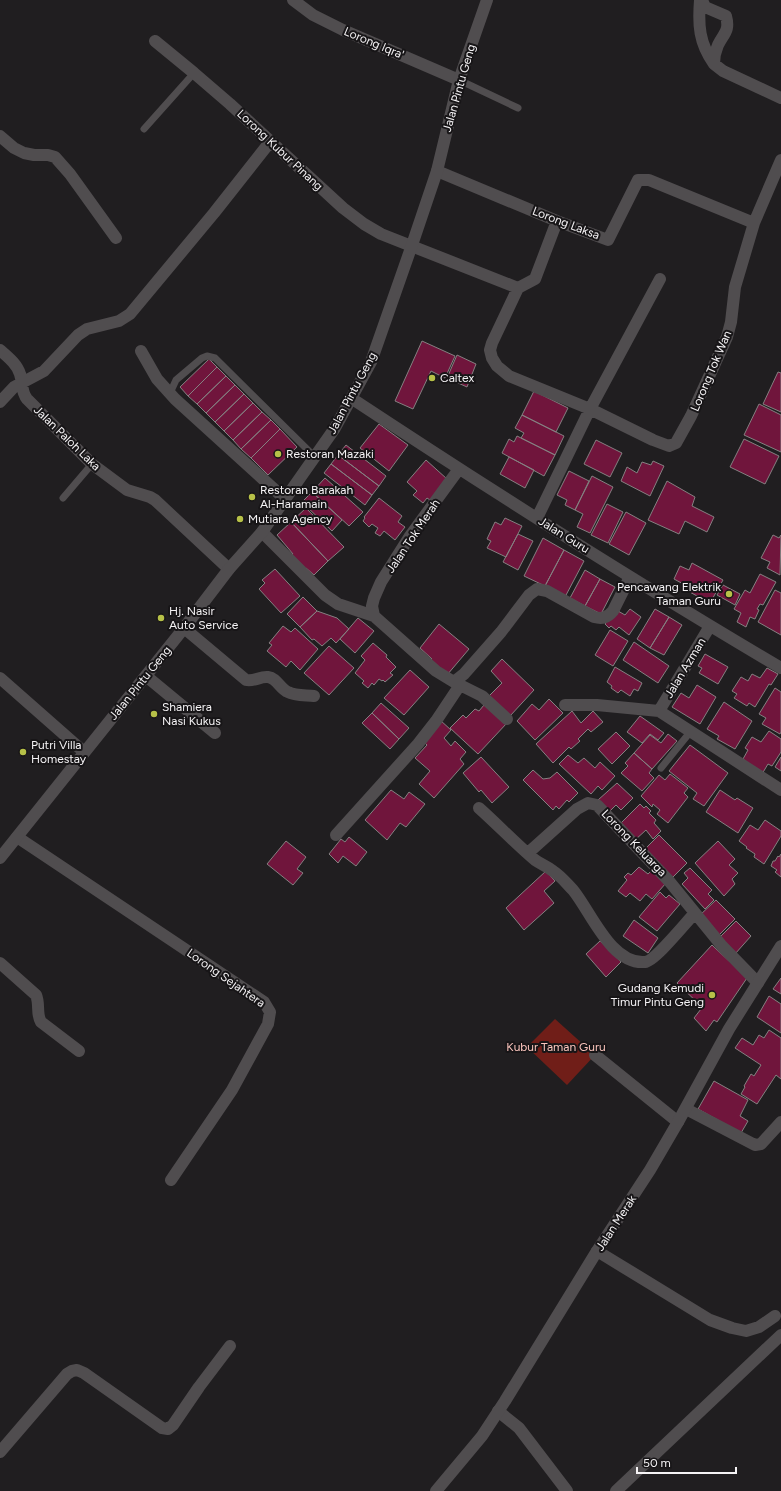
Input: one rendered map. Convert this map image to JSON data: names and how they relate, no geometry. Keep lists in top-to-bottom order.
{
  "streets": {
    "street": [
      "Lorong Iqra'",
      "Jalan Pintu Geng",
      "Lorong Kubur Pinang",
      "Lorong Laksa",
      "Lorong Tok Wan",
      "Jalan Paloh Laka",
      "Jalan Guru",
      "Jalan Tok Merah",
      "Jalan Azman",
      "Lorong Keluarga",
      "Lorong Sejahtera",
      "Jalan Merak"
    ]
  },
  "crossings": [
    ["Lorong Iqra'", "Jalan Pintu Geng"],
    ["Jalan Pintu Geng", "Lorong Kubur Pinang"],
    ["Jalan Pintu Geng", "Lorong Laksa"],
    ["Jalan Pintu Geng", "Jalan Paloh Laka"],
    ["Jalan Pintu Geng", "Jalan Guru"],
    ["Jalan Pintu Geng", "Lorong Sejahtera"],
    ["Lorong Kubur Pinang", "Lorong Tok Wan"],
    ["Lorong Laksa", "Lorong Tok Wan"],
    ["Jalan Guru", "Jalan Tok Merah"],
    ["Jalan Guru", "Jalan Azman"],
    ["Lorong Keluarga", "Jalan Merak"]
  ],
  "parks": ["Kubur Taman Guru"],
  "places": [
    "Caltex",
    "Restoran Mazaki",
    "Restoran Barakah Al-Haramain",
    "Mutiara Agency",
    "Pencawang Elektrik Taman Guru",
    "Hj. Nasir Auto Service",
    "Shamiera Nasi Kukus",
    "Putri Villa Homestay",
    "Gudang Kemudi Timur Pintu Geng"
  ],
  "scale_bar": "50 m"
}
